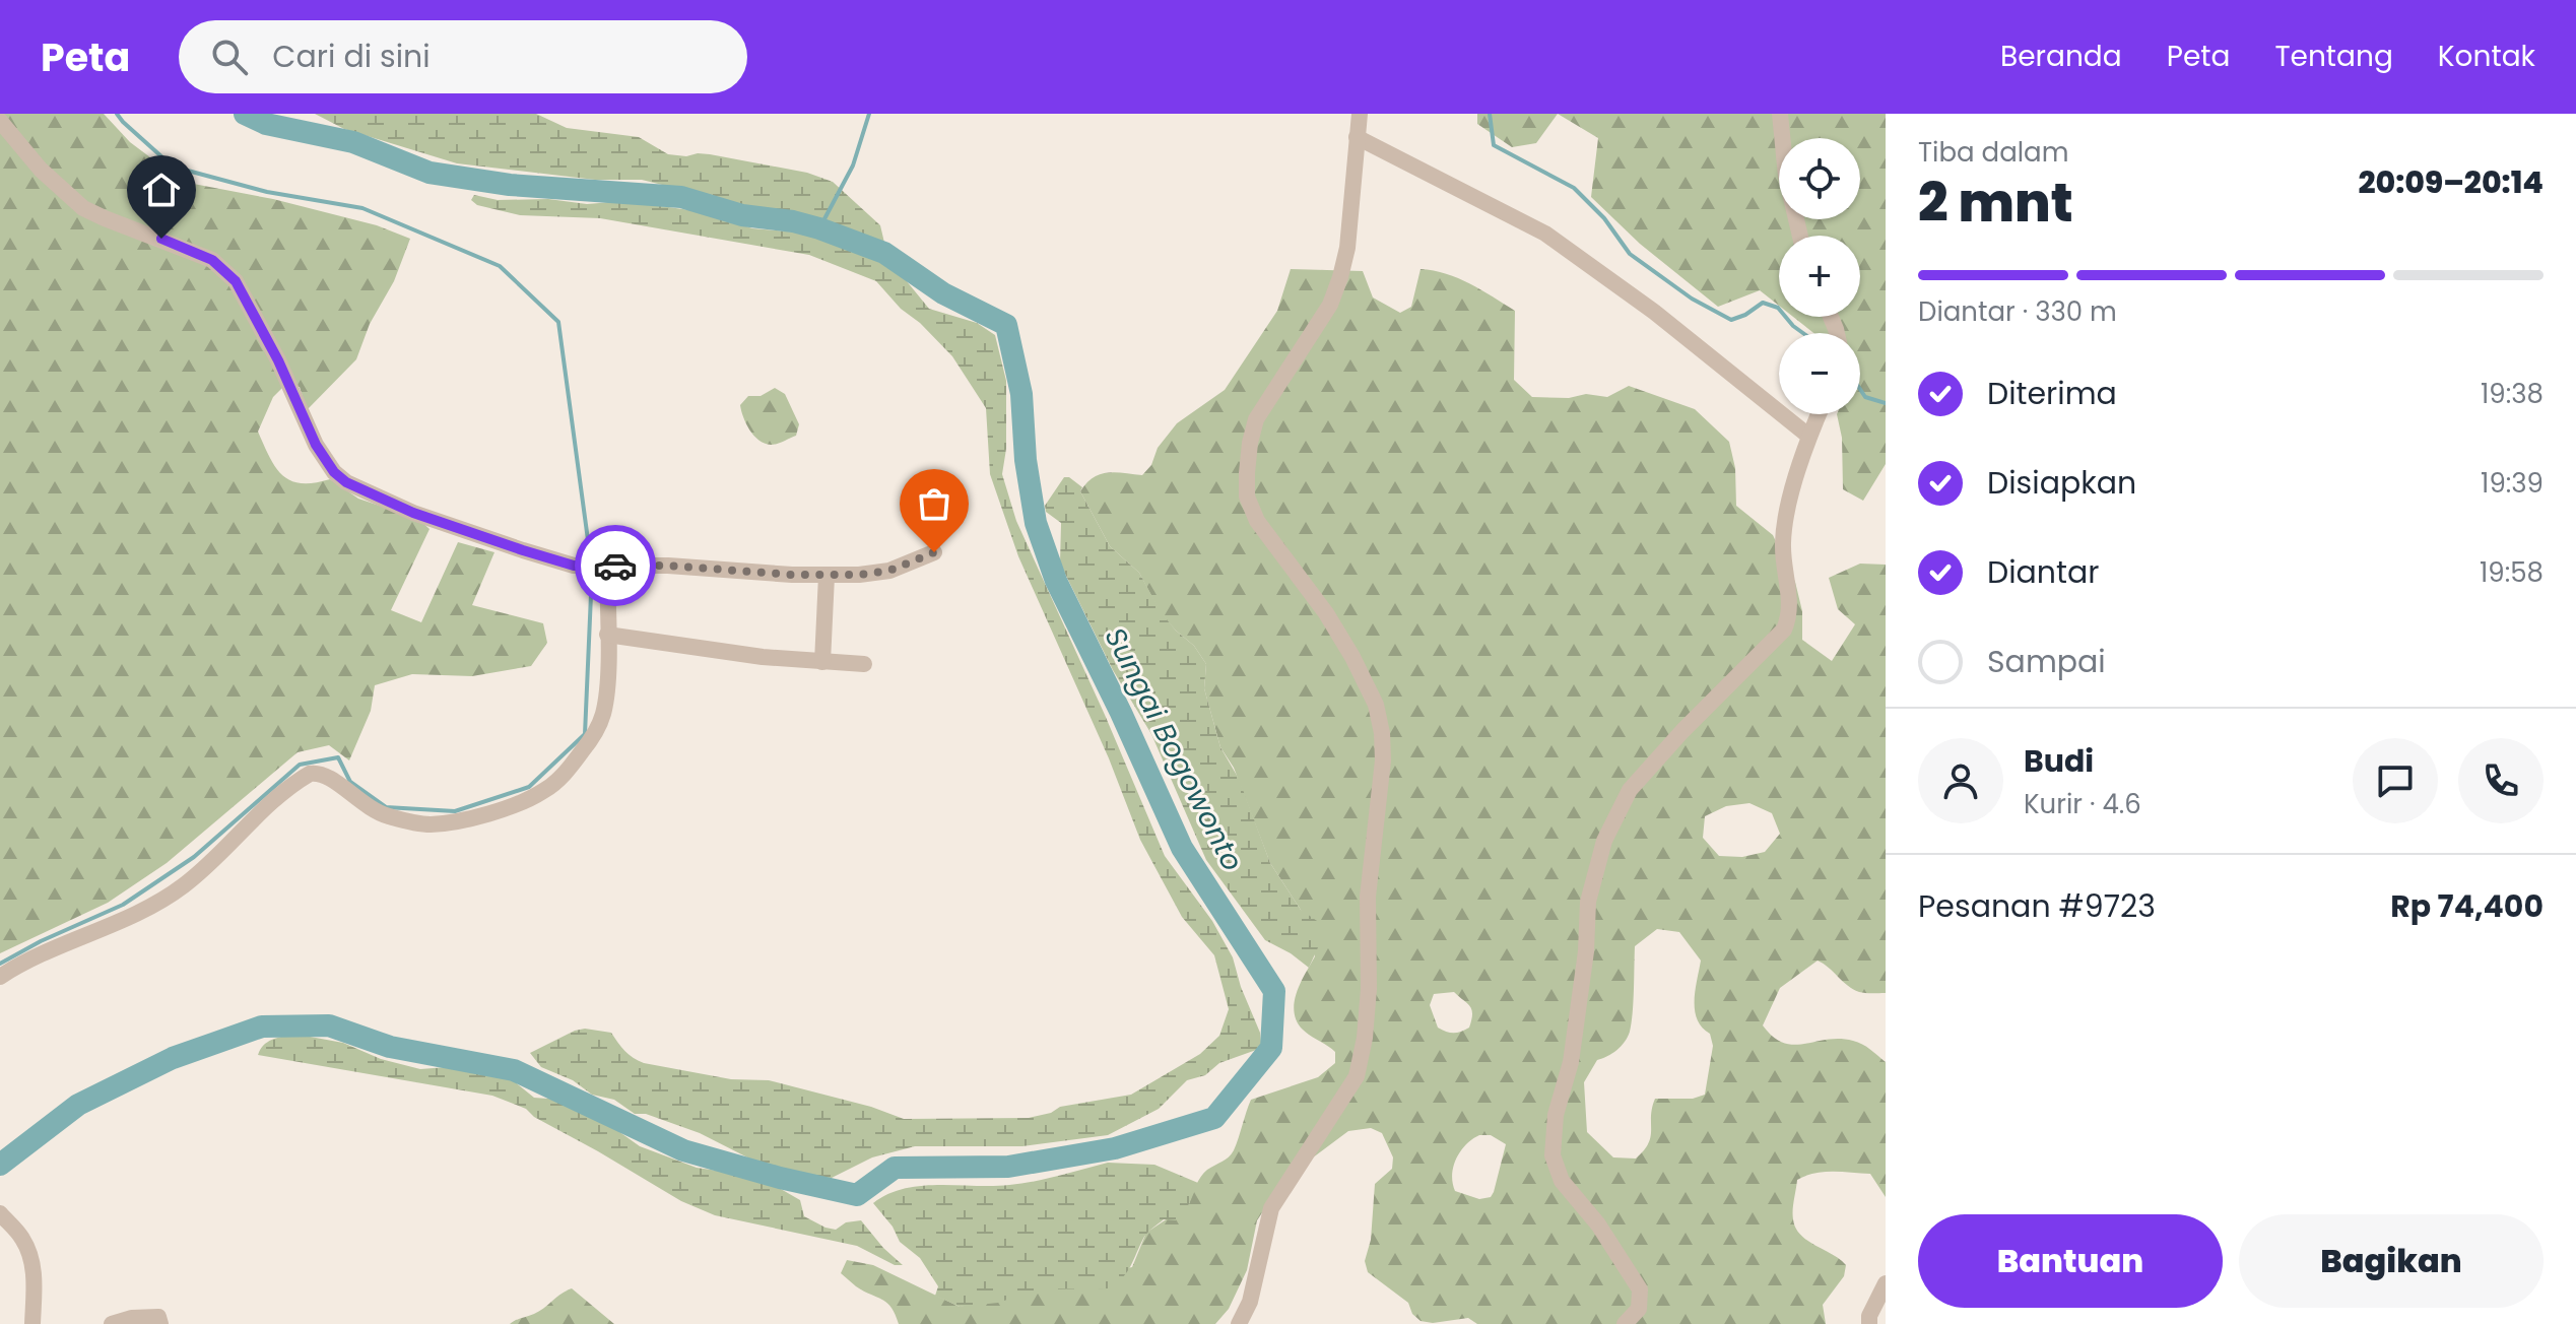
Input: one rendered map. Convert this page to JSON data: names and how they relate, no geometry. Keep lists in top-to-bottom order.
{
  "water": ["Sungai Bogowonto"],
  "page": {
    "header": "Peta",
    "search": "Cari di sini",
    "nav": [
      "Beranda",
      "Peta",
      "Tentang",
      "Kontak"
    ],
    "heading": ["2 mnt", "Tiba dalam", "20:09–20:14"],
    "panel": [
      "Budi",
      "Kurir · 4.6",
      "Pesanan #9723",
      "Rp 74,400"
    ],
    "map_buttons": ["+", "−"],
    "bar": "Diantar · 330 m",
    "list": [
      ["Diterima", "19:38"],
      ["Disiapkan", "19:39"],
      ["Diantar", "19:58"],
      "Sampai"
    ],
    "buttons": ["Bantuan", "Bagikan"]
  }
}
